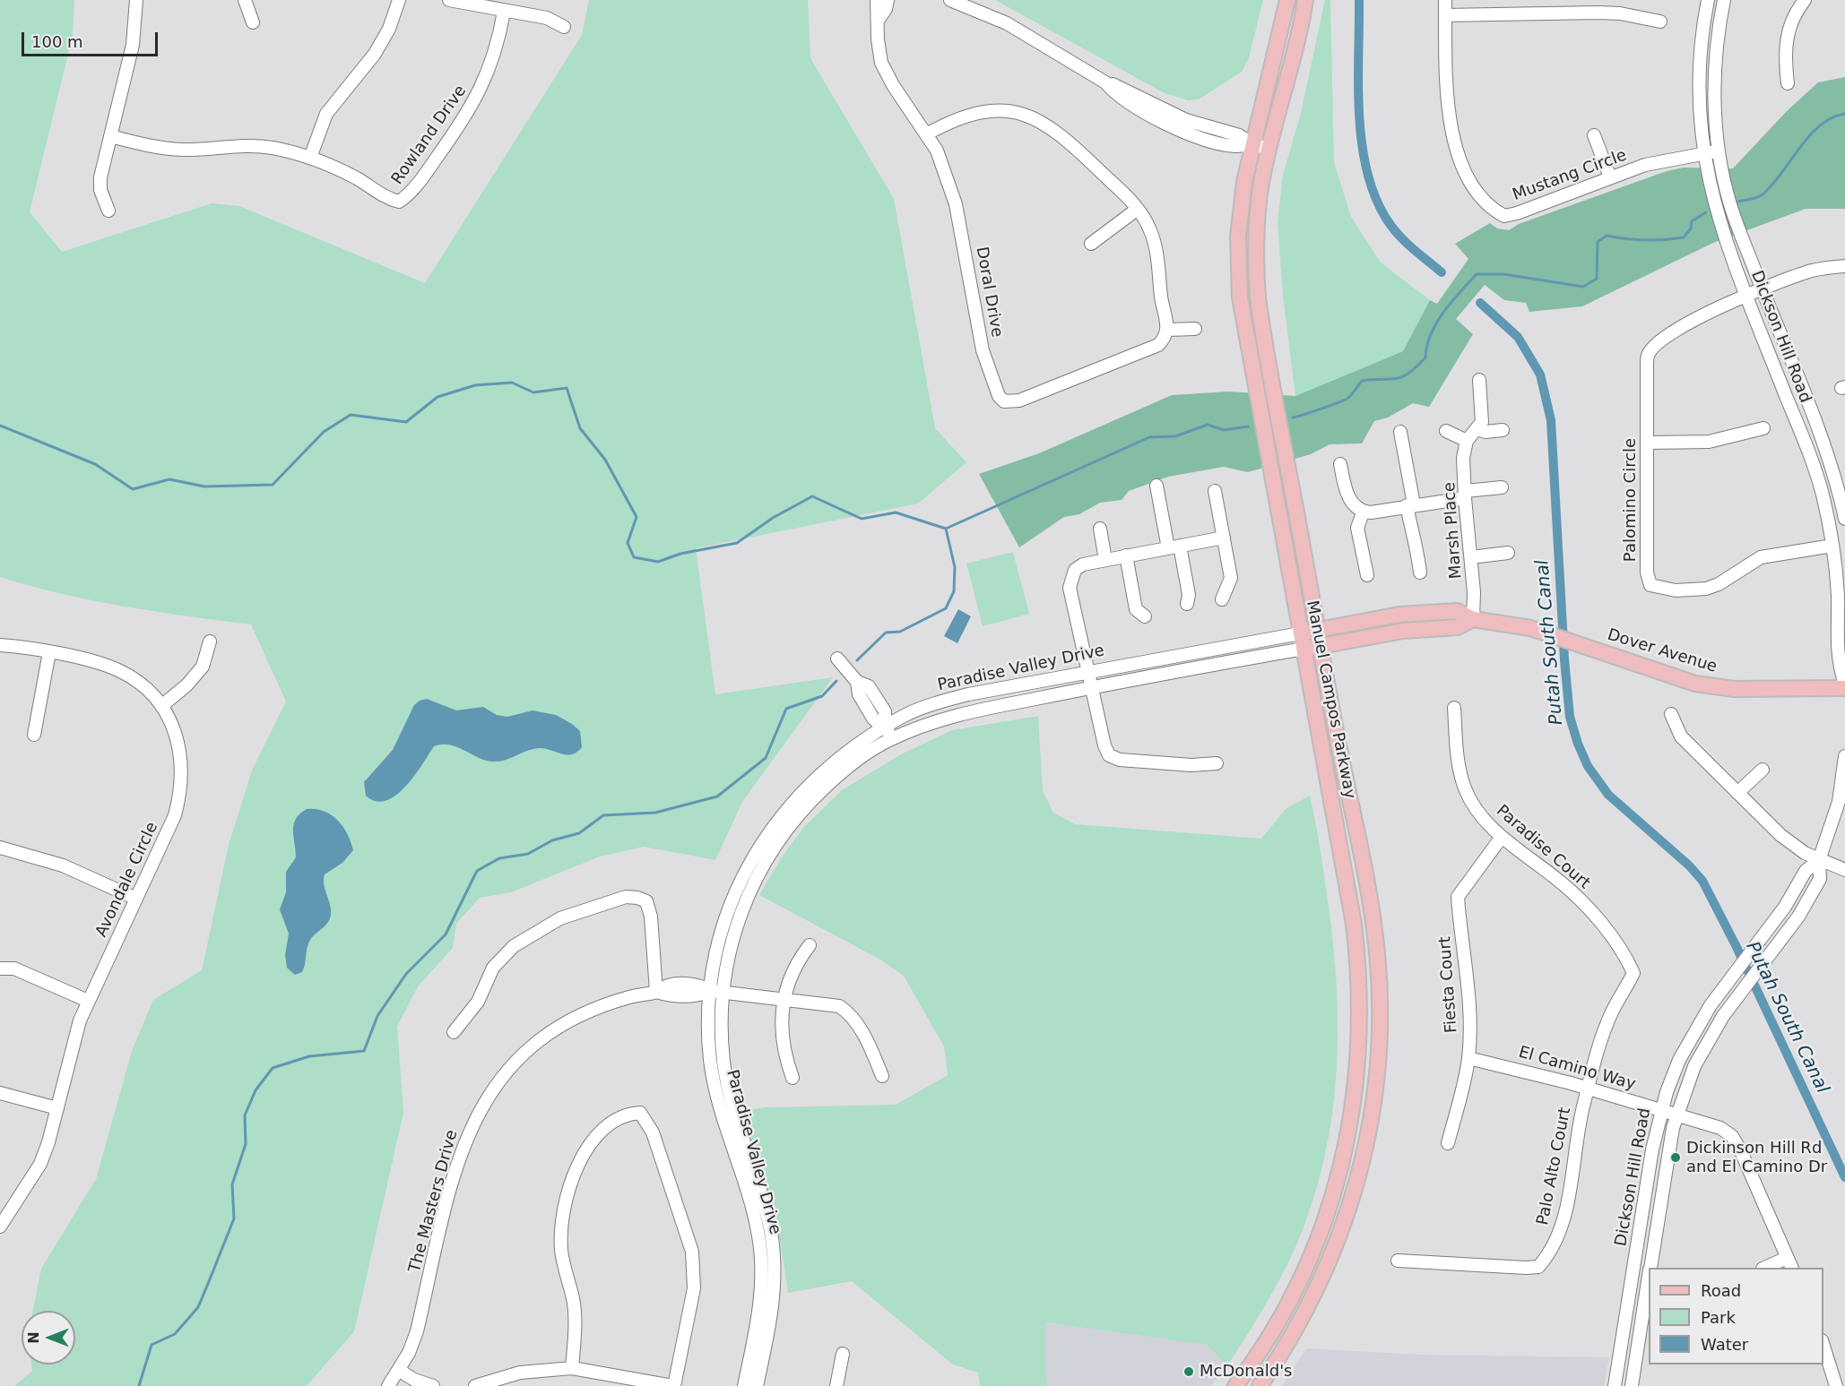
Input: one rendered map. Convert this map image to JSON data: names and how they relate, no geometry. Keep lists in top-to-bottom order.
{
  "streets": {
    "main road": ["Dover Avenue", "Paradise Valley Drive", "Manuel Campos Parkway"],
    "street": [
      "Rowland Drive",
      "Mustang Circle",
      "Doral Drive",
      "Dickson Hill Road",
      "Palomino Circle",
      "Marsh Place",
      "Paradise Court",
      "Avondale Circle",
      "Fiesta Court",
      "El Camino Way",
      "Palo Alto Court",
      "The Masters Drive"
    ]
  },
  "crossings": [
    ["Mustang Circle", "Dickson Hill Road"],
    ["Dickson Hill Road", "Palomino Circle"],
    ["Dickson Hill Road", "El Camino Way"],
    ["Marsh Place", "Dover Avenue"],
    ["Dover Avenue", "Paradise Valley Drive"],
    ["Dover Avenue", "Manuel Campos Parkway"],
    ["Paradise Valley Drive", "Manuel Campos Parkway"],
    ["Paradise Valley Drive", "The Masters Drive"],
    ["Paradise Court", "Fiesta Court"],
    ["Paradise Court", "El Camino Way"],
    ["Paradise Court", "Palo Alto Court"],
    ["Fiesta Court", "El Camino Way"],
    ["El Camino Way", "Palo Alto Court"]
  ],
  "water": ["Putah South Canal"],
  "places": ["Dickinson Hill Rd and El Camino Dr", "McDonald's"],
  "legend": ["Road", "Park", "Water"],
  "scale_bar": "100 m",
  "north": "left"
}
